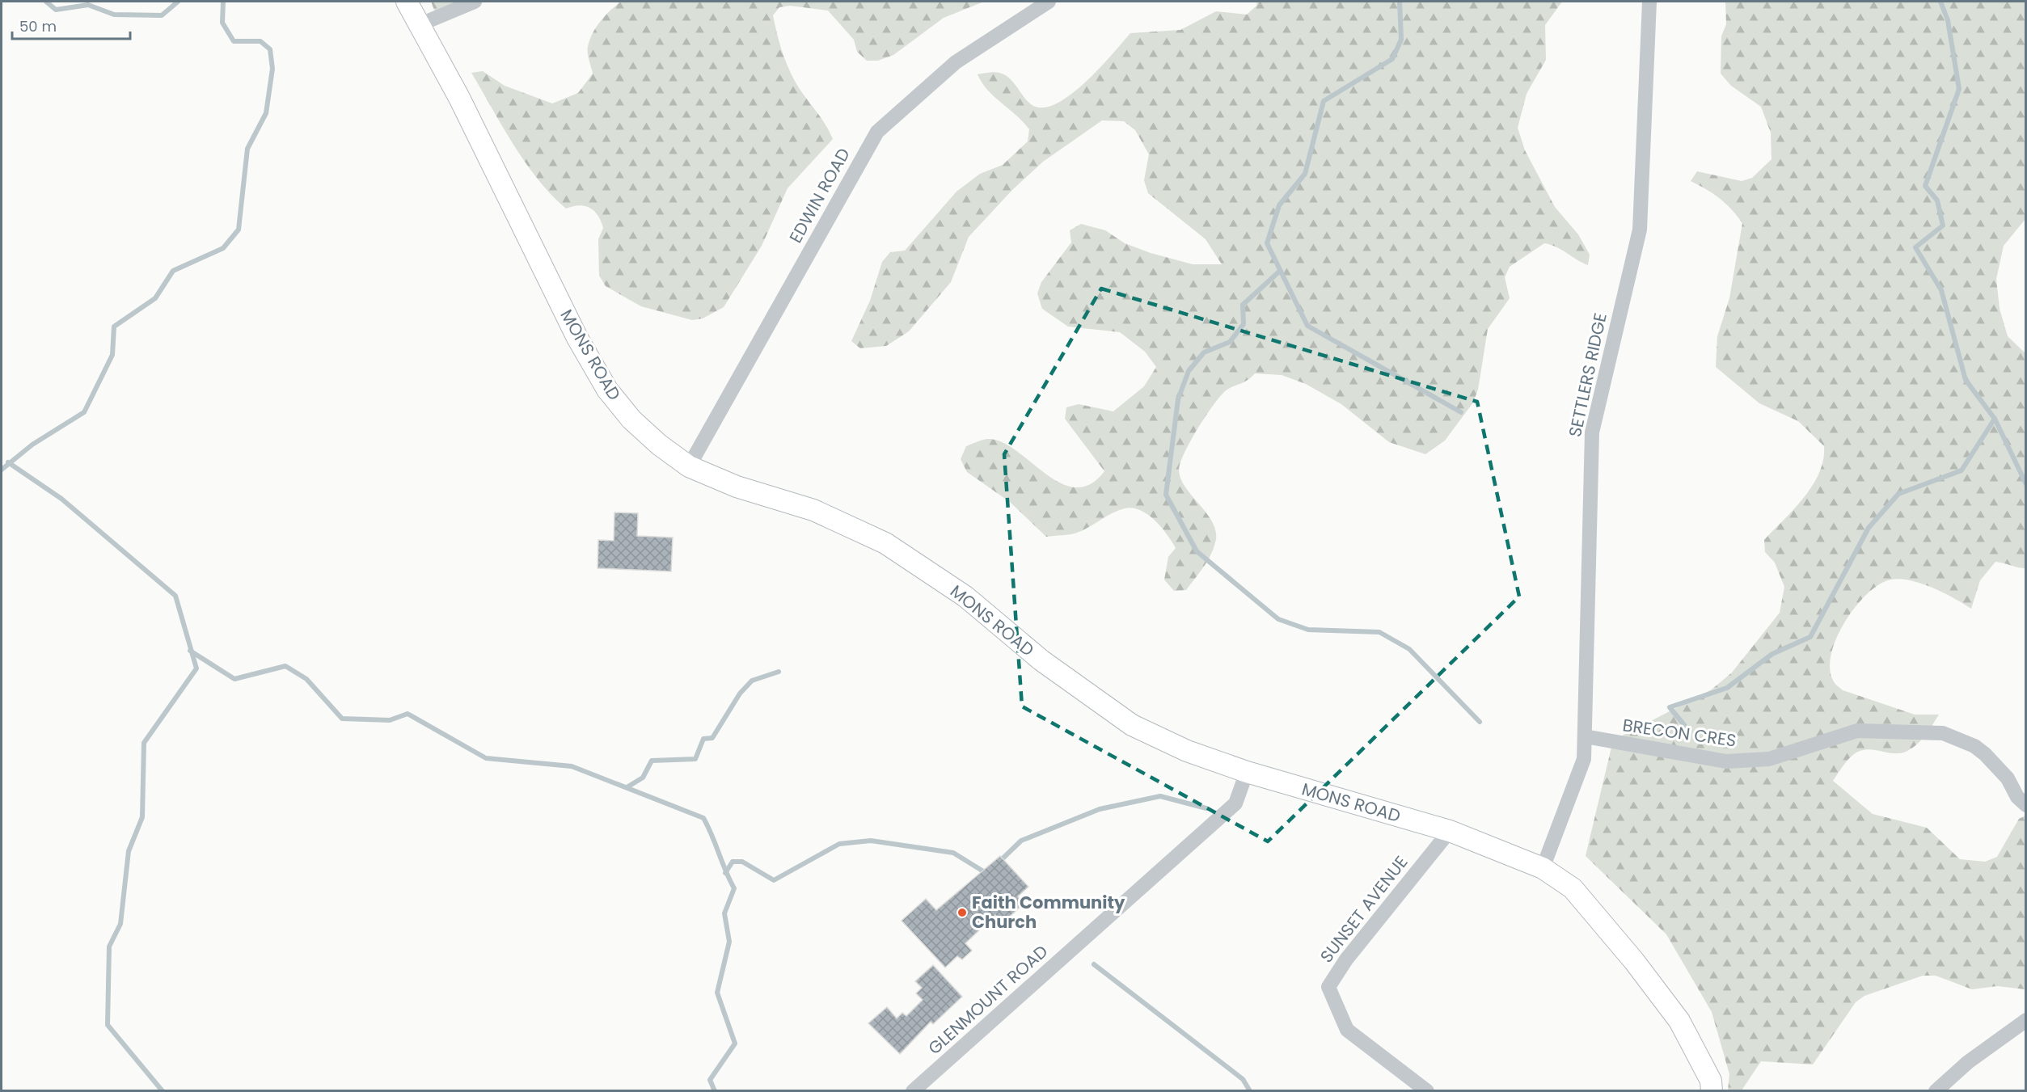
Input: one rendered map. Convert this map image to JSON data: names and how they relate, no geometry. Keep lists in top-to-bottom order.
{
  "streets": {
    "main road": ["MONS ROAD"],
    "street": [
      "EDWIN ROAD",
      "SETTLERS RIDGE",
      "BRECON CRES",
      "SUNSET AVENUE",
      "GLENMOUNT ROAD"
    ]
  },
  "crossings": [
    ["EDWIN ROAD", "MONS ROAD"],
    ["MONS ROAD", "SETTLERS RIDGE"],
    ["MONS ROAD", "SUNSET AVENUE"],
    ["MONS ROAD", "GLENMOUNT ROAD"],
    ["SETTLERS RIDGE", "BRECON CRES"]
  ],
  "places": ["Faith Community Church"],
  "scale_bar": "50 m"
}
